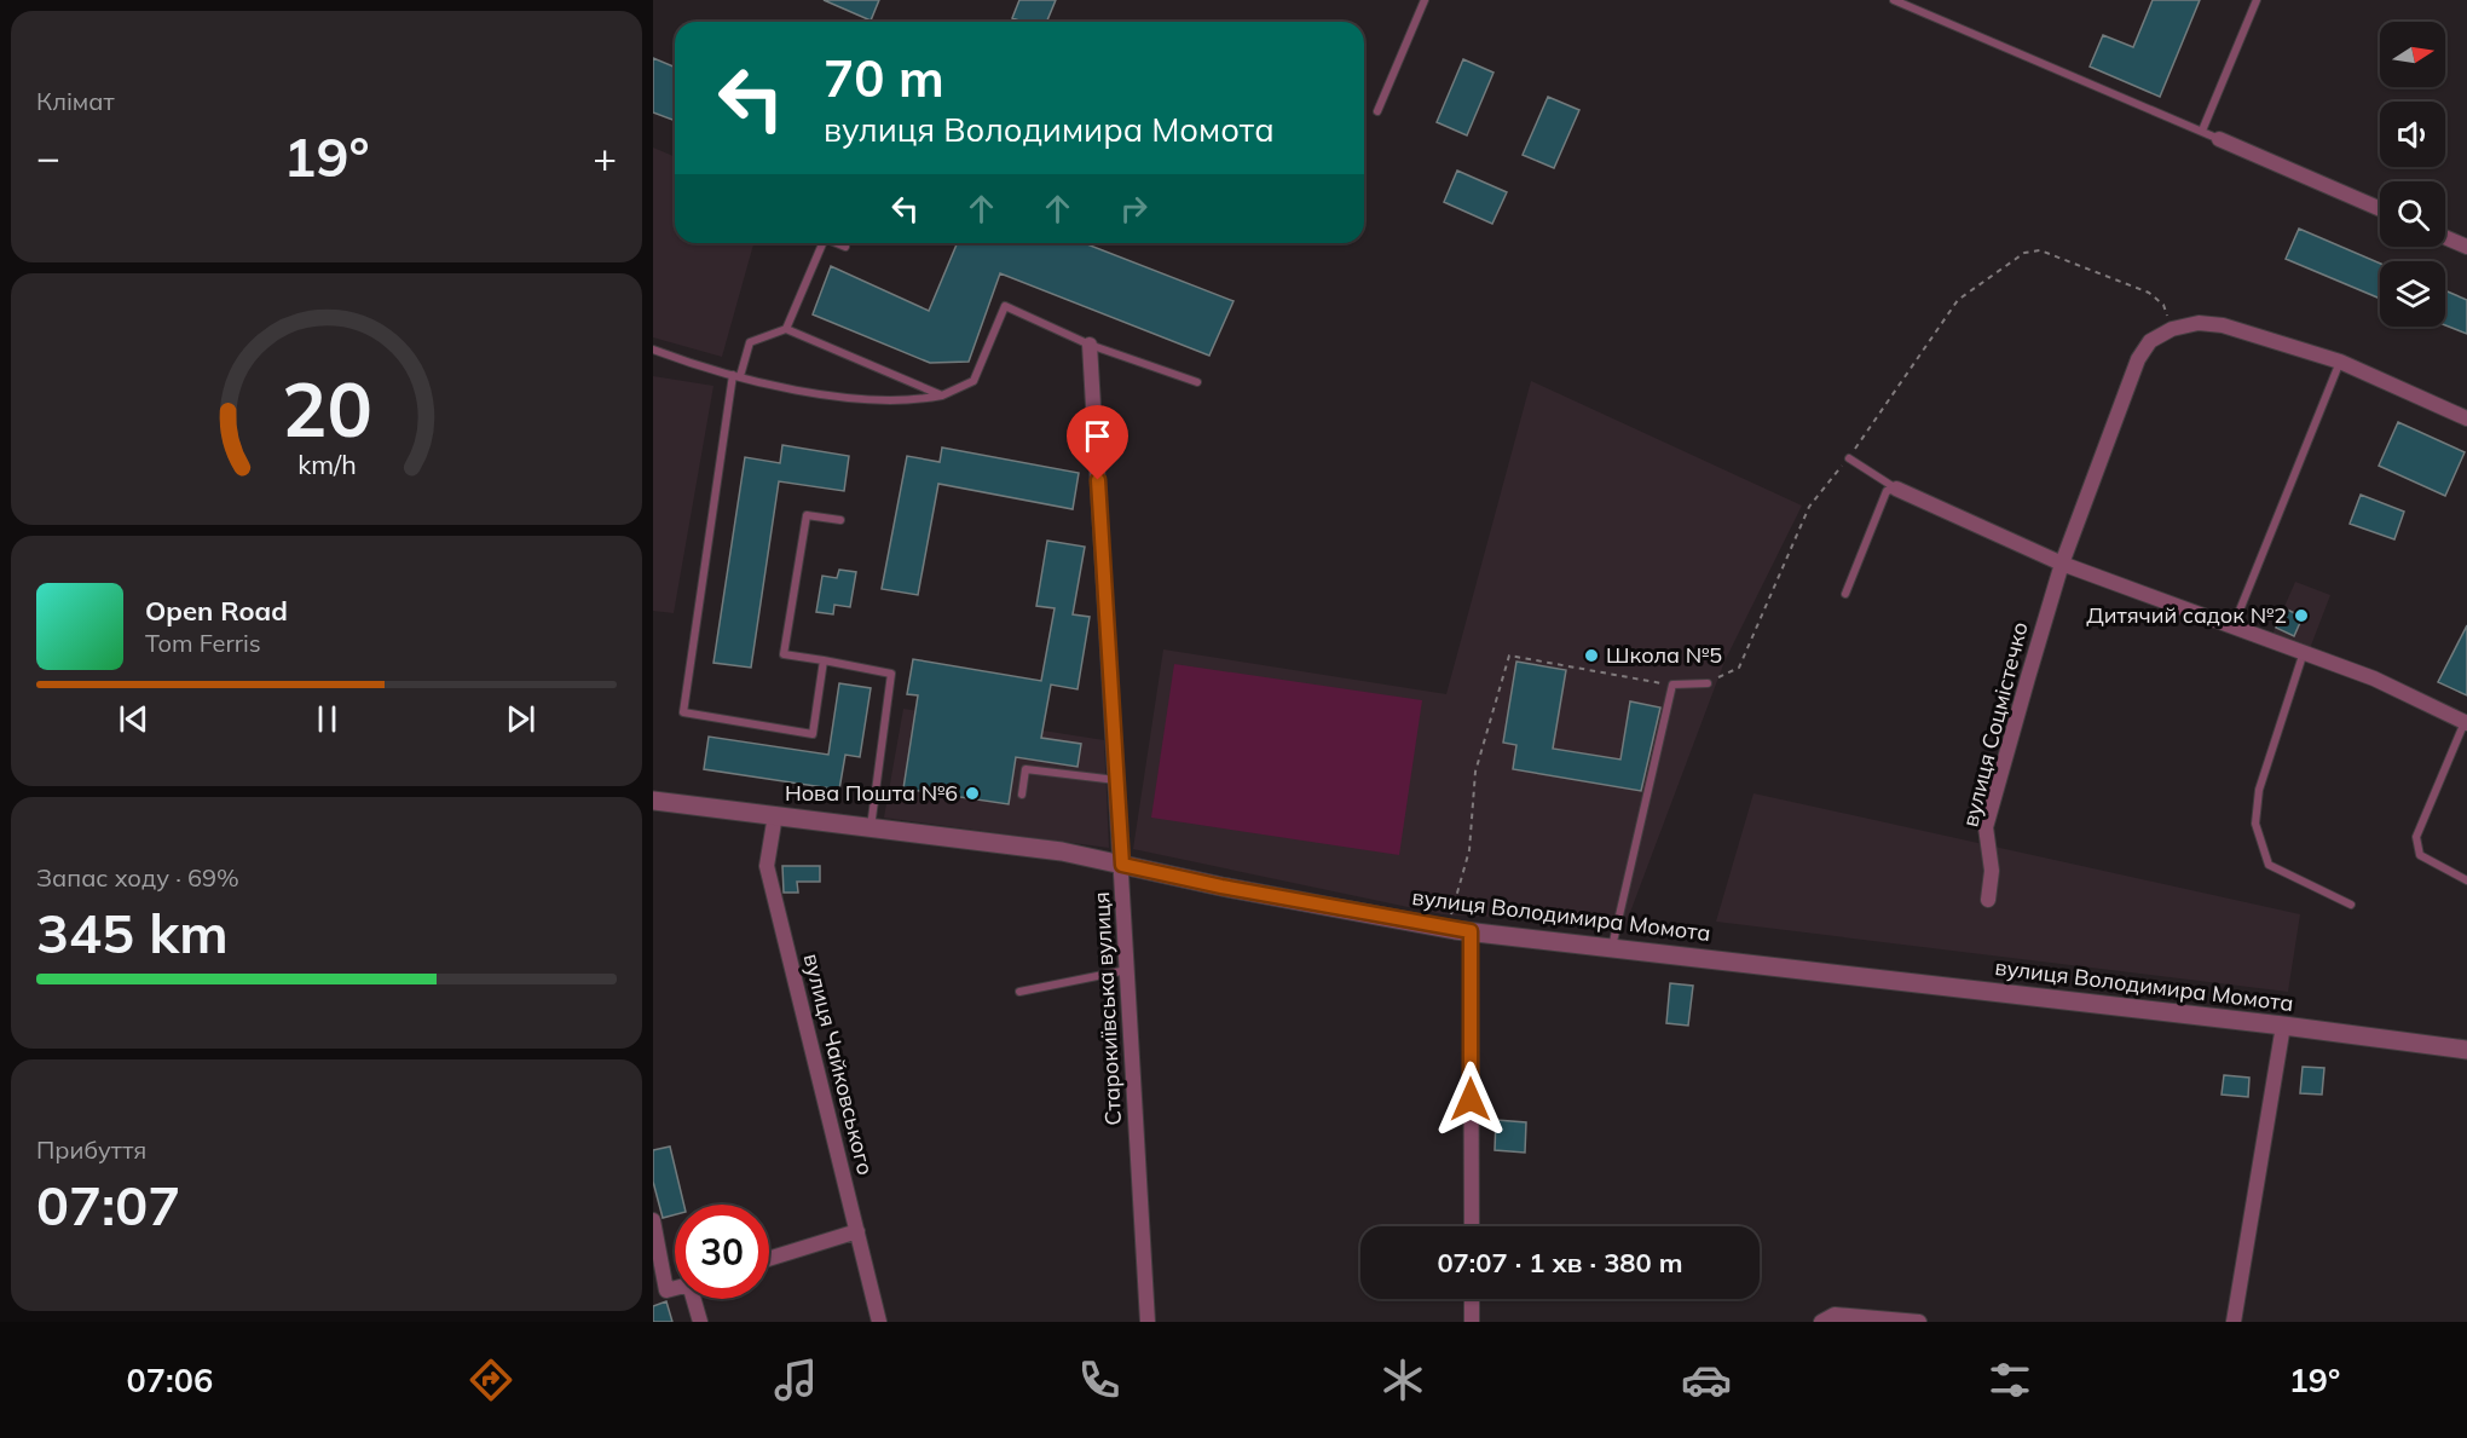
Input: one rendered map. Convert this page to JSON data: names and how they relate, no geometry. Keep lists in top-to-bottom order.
{
  "streets": {
    "street": [
      "вулиця Соцмістечко",
      "вулиця Володимира Момота",
      "Старокиївська вулиця",
      "вулиця Чайковського"
    ]
  },
  "crossings": [
    ["вулиця Володимира Момота", "Старокиївська вулиця"],
    ["вулиця Володимира Момота", "вулиця Чайковського"]
  ],
  "places": ["Дитячий садок №2", "Школа №5", "Нова Пошта №6"],
  "north": "right",
  "page": {
    "tile": [
      "Клімат",
      ["Запас ходу · 69%", "345 km"],
      ["Прибуття", "07:07"]
    ],
    "turn": ["70 m", "вулиця Володимира Момота"],
    "heat": ["−", "19°", "+"],
    "song": ["Open Road", "Tom Ferris"],
    "limit": "30",
    "trip": "07:07 · 1 хв · 380 m",
    "tabs": ["07:06", "19°"],
    "gauge": ["20", "km/h"]
  }
}
